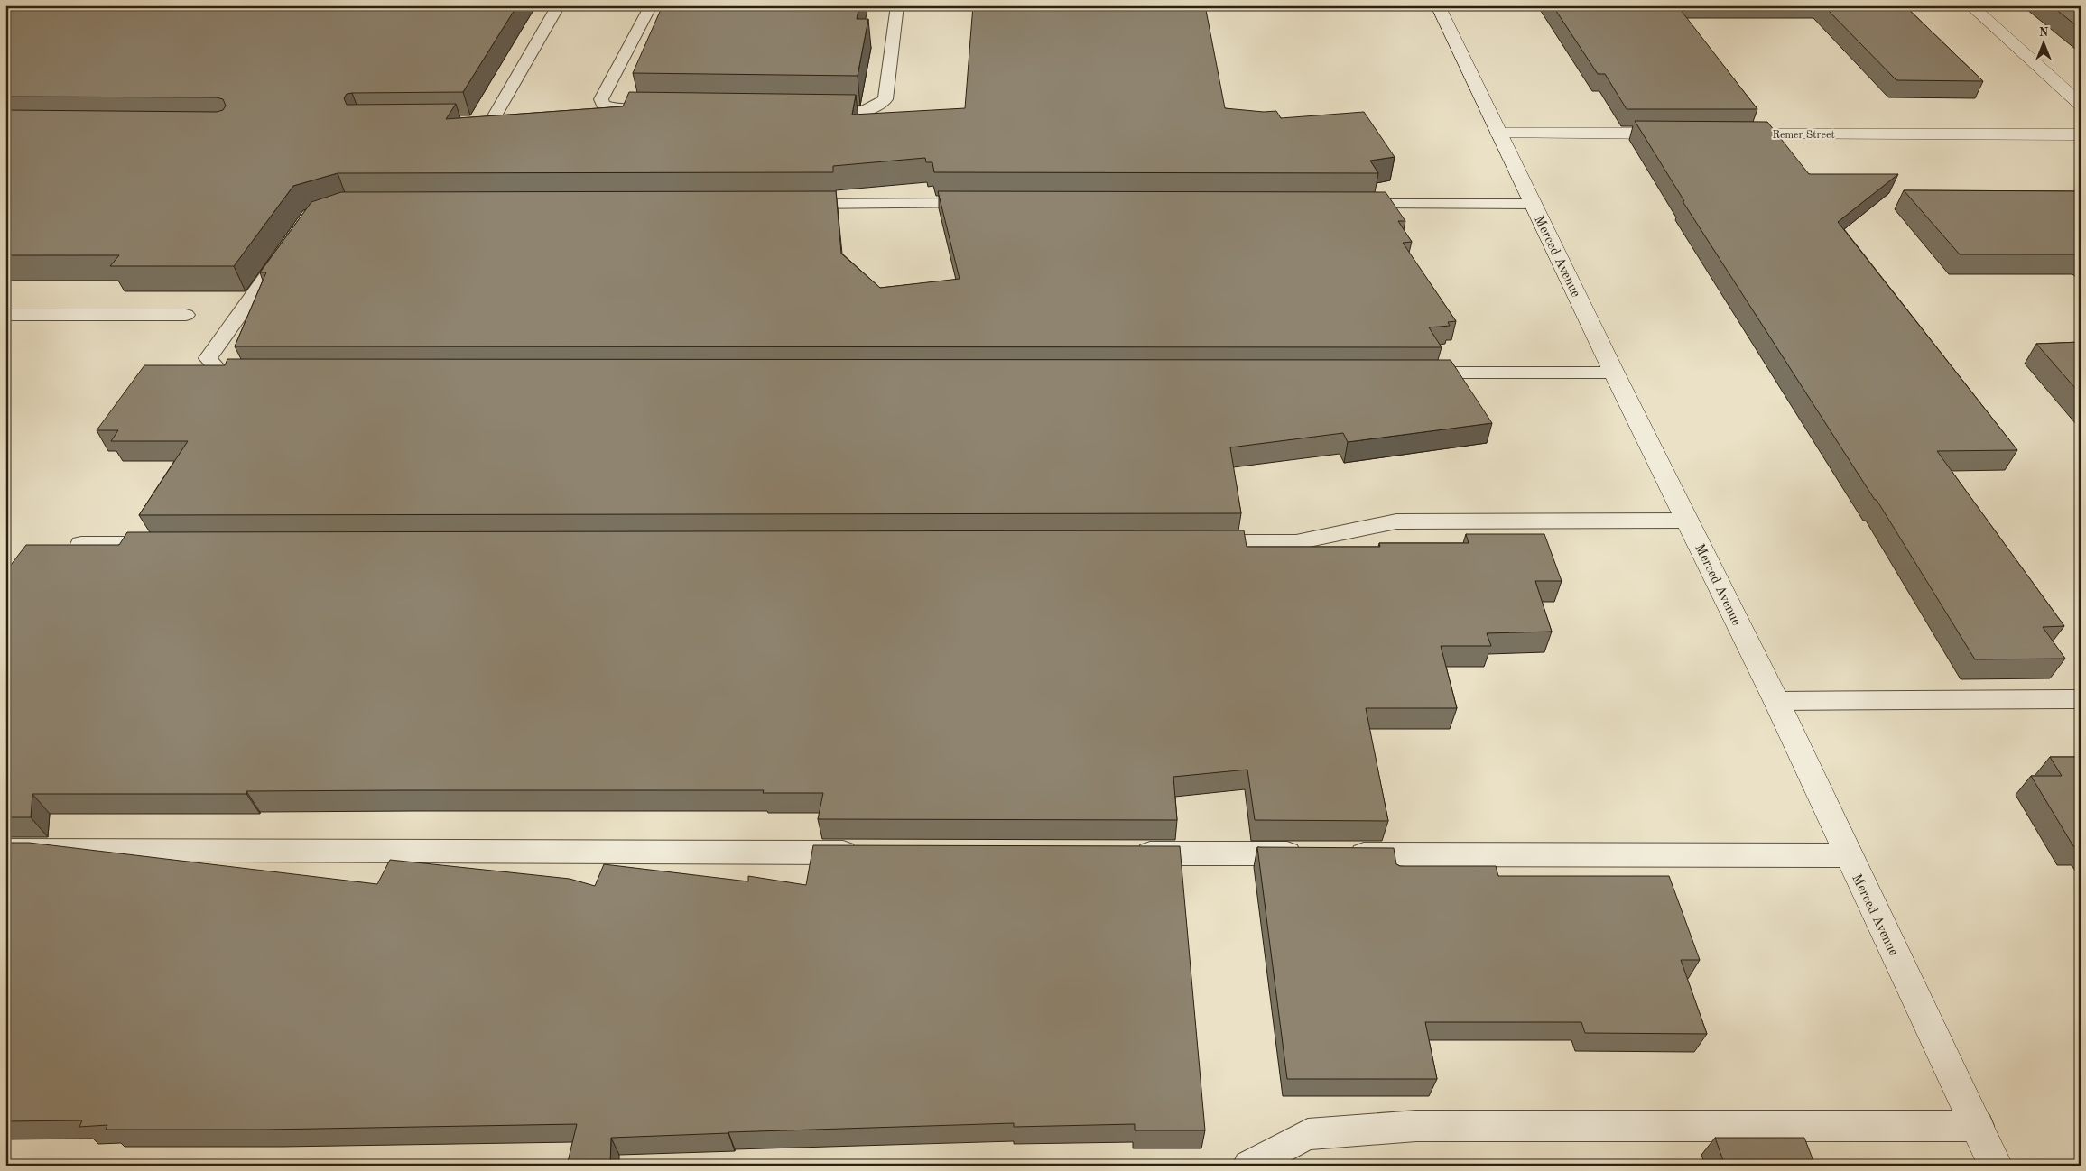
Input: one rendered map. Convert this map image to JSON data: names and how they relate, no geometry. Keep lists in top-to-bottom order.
{
  "streets": {
    "street": ["Remer Street", "Merced Avenue"]
  },
  "north": "top"
}
